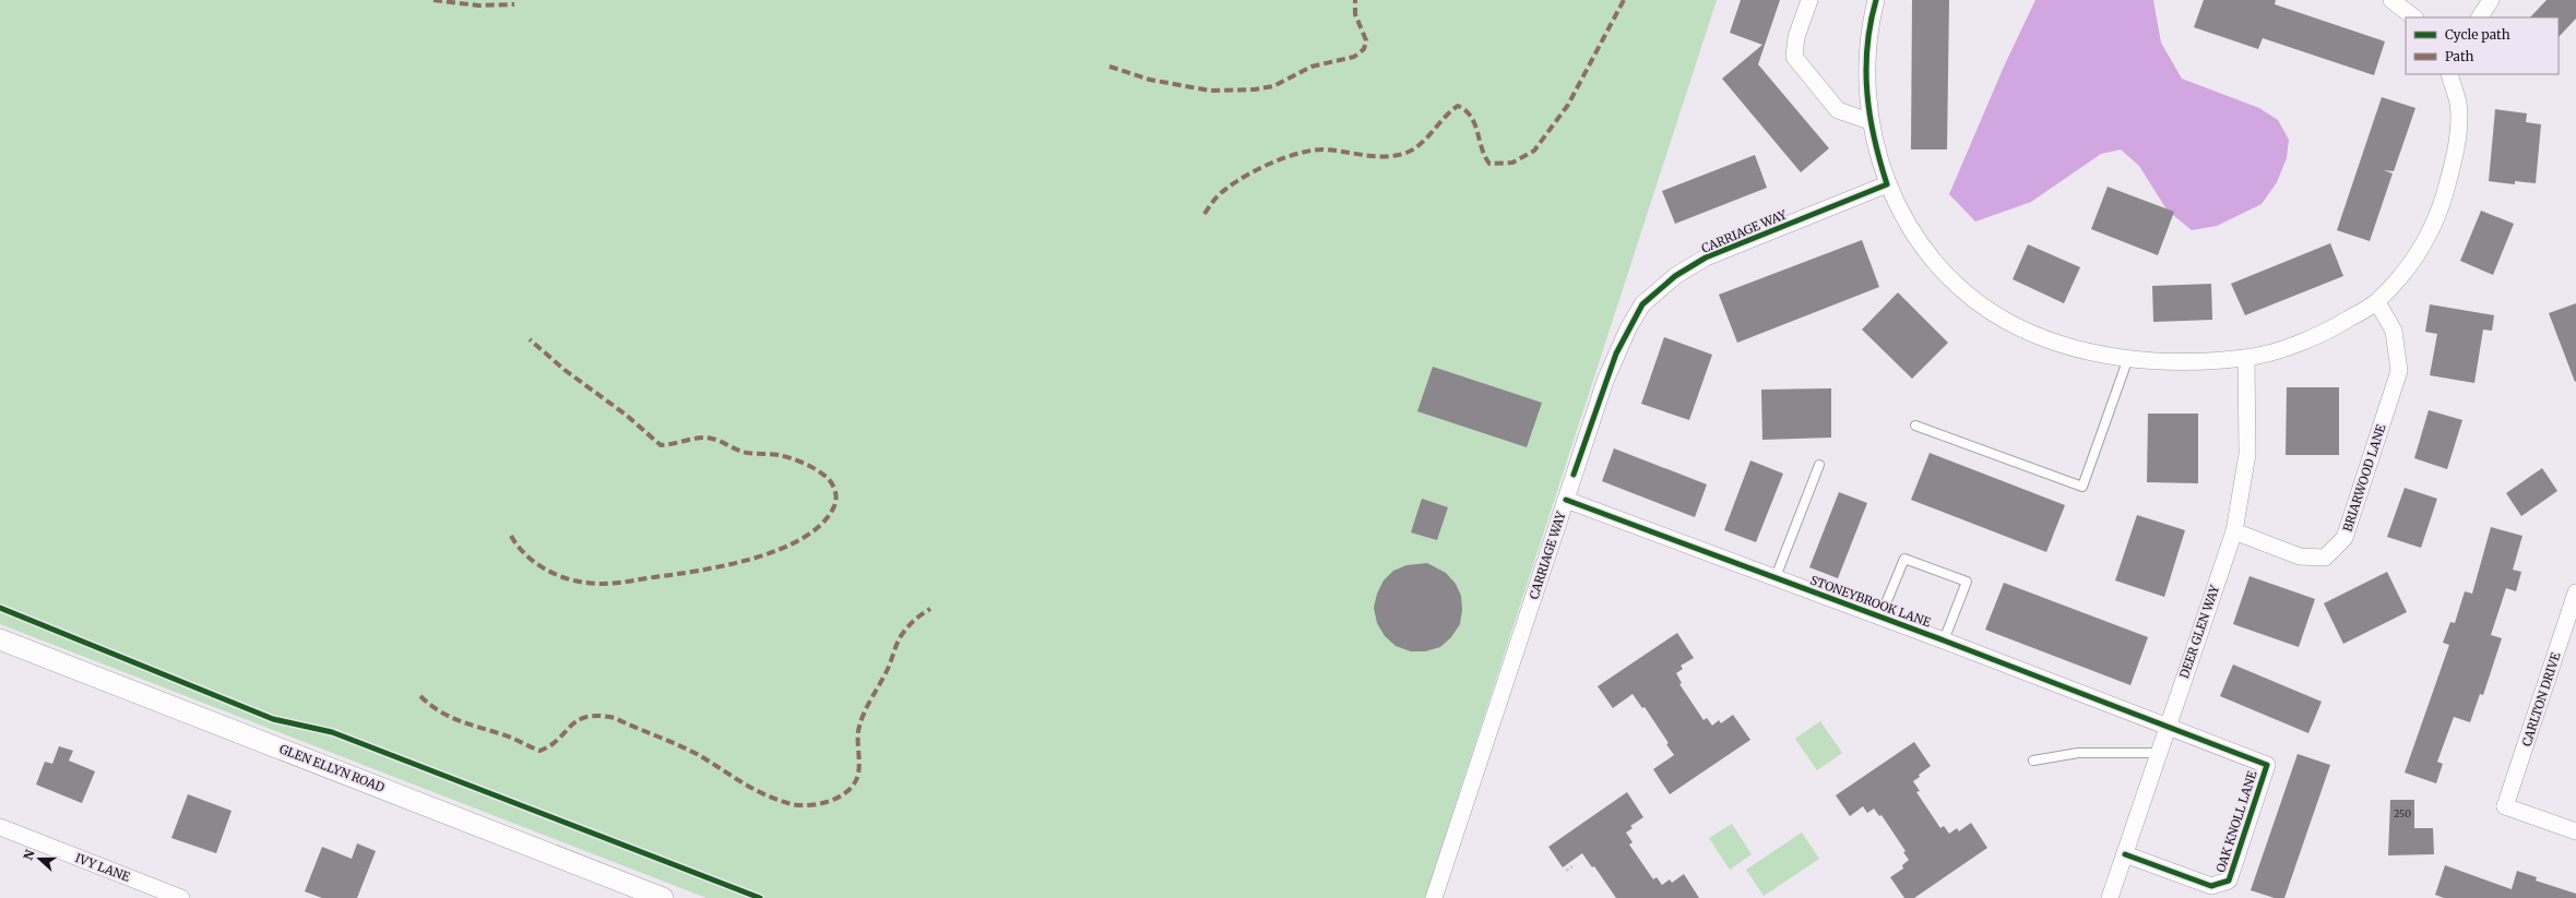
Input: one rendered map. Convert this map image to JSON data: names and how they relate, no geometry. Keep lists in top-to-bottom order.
{
  "streets": {
    "street": [
      "CARRIAGE WAY",
      "BRIARWOOD LANE",
      "STONEYBROOK LANE",
      "DEER GLEN WAY",
      "CARLTON DRIVE",
      "GLEN ELLYN ROAD",
      "OAK KNOLL LANE",
      "IVY LANE"
    ]
  },
  "crossings": [
    ["CARRIAGE WAY", "STONEYBROOK LANE"],
    ["BRIARWOOD LANE", "DEER GLEN WAY"],
    ["STONEYBROOK LANE", "DEER GLEN WAY"],
    ["STONEYBROOK LANE", "OAK KNOLL LANE"],
    ["DEER GLEN WAY", "OAK KNOLL LANE"]
  ],
  "house_numbers": ["250"],
  "legend": ["Cycle path", "Path"],
  "north": "left"
}
